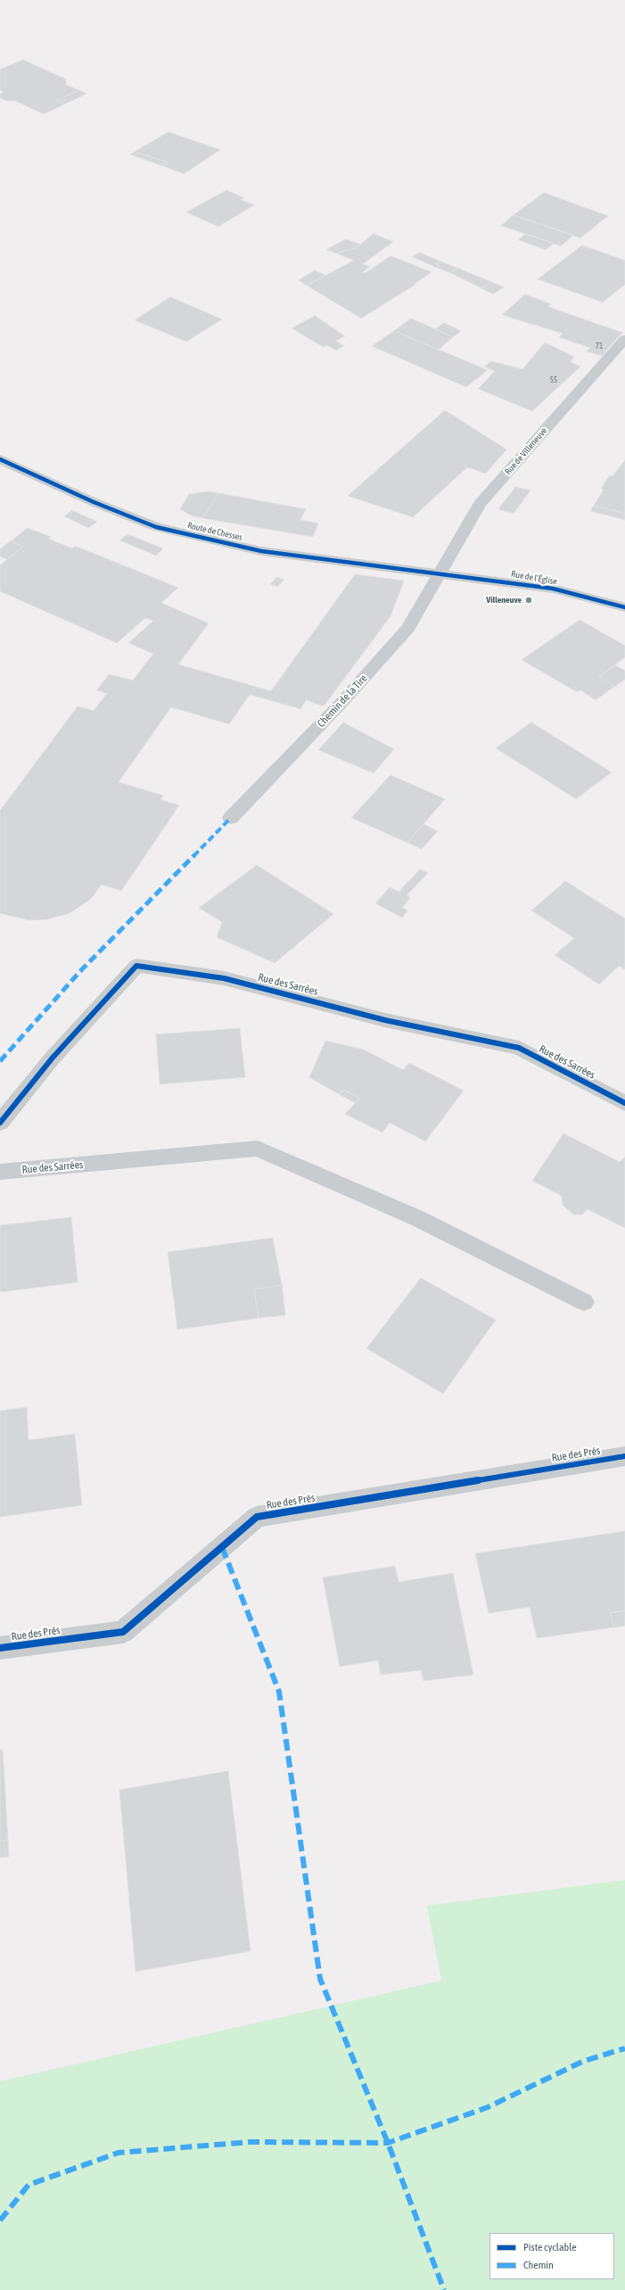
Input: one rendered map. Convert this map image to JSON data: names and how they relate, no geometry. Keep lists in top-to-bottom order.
{
  "streets": {
    "main road": ["Route de Chesses", "Rue de l'Église"],
    "street": [
      "Rue de Villeneuve",
      "Chemin de la Tire",
      "Rue des Sarrées",
      "Rue des Prés"
    ]
  },
  "crossings": [
    ["Rue de Villeneuve", "Route de Chesses"],
    ["Rue de Villeneuve", "Rue de l'Église"],
    ["Rue de Villeneuve", "Chemin de la Tire"],
    ["Route de Chesses", "Rue de l'Église"],
    ["Route de Chesses", "Chemin de la Tire"],
    ["Rue de l'Église", "Chemin de la Tire"]
  ],
  "places": ["Villeneuve"],
  "house_numbers": ["71", "55"],
  "legend": ["Piste cyclable", "Chemin"]
}
